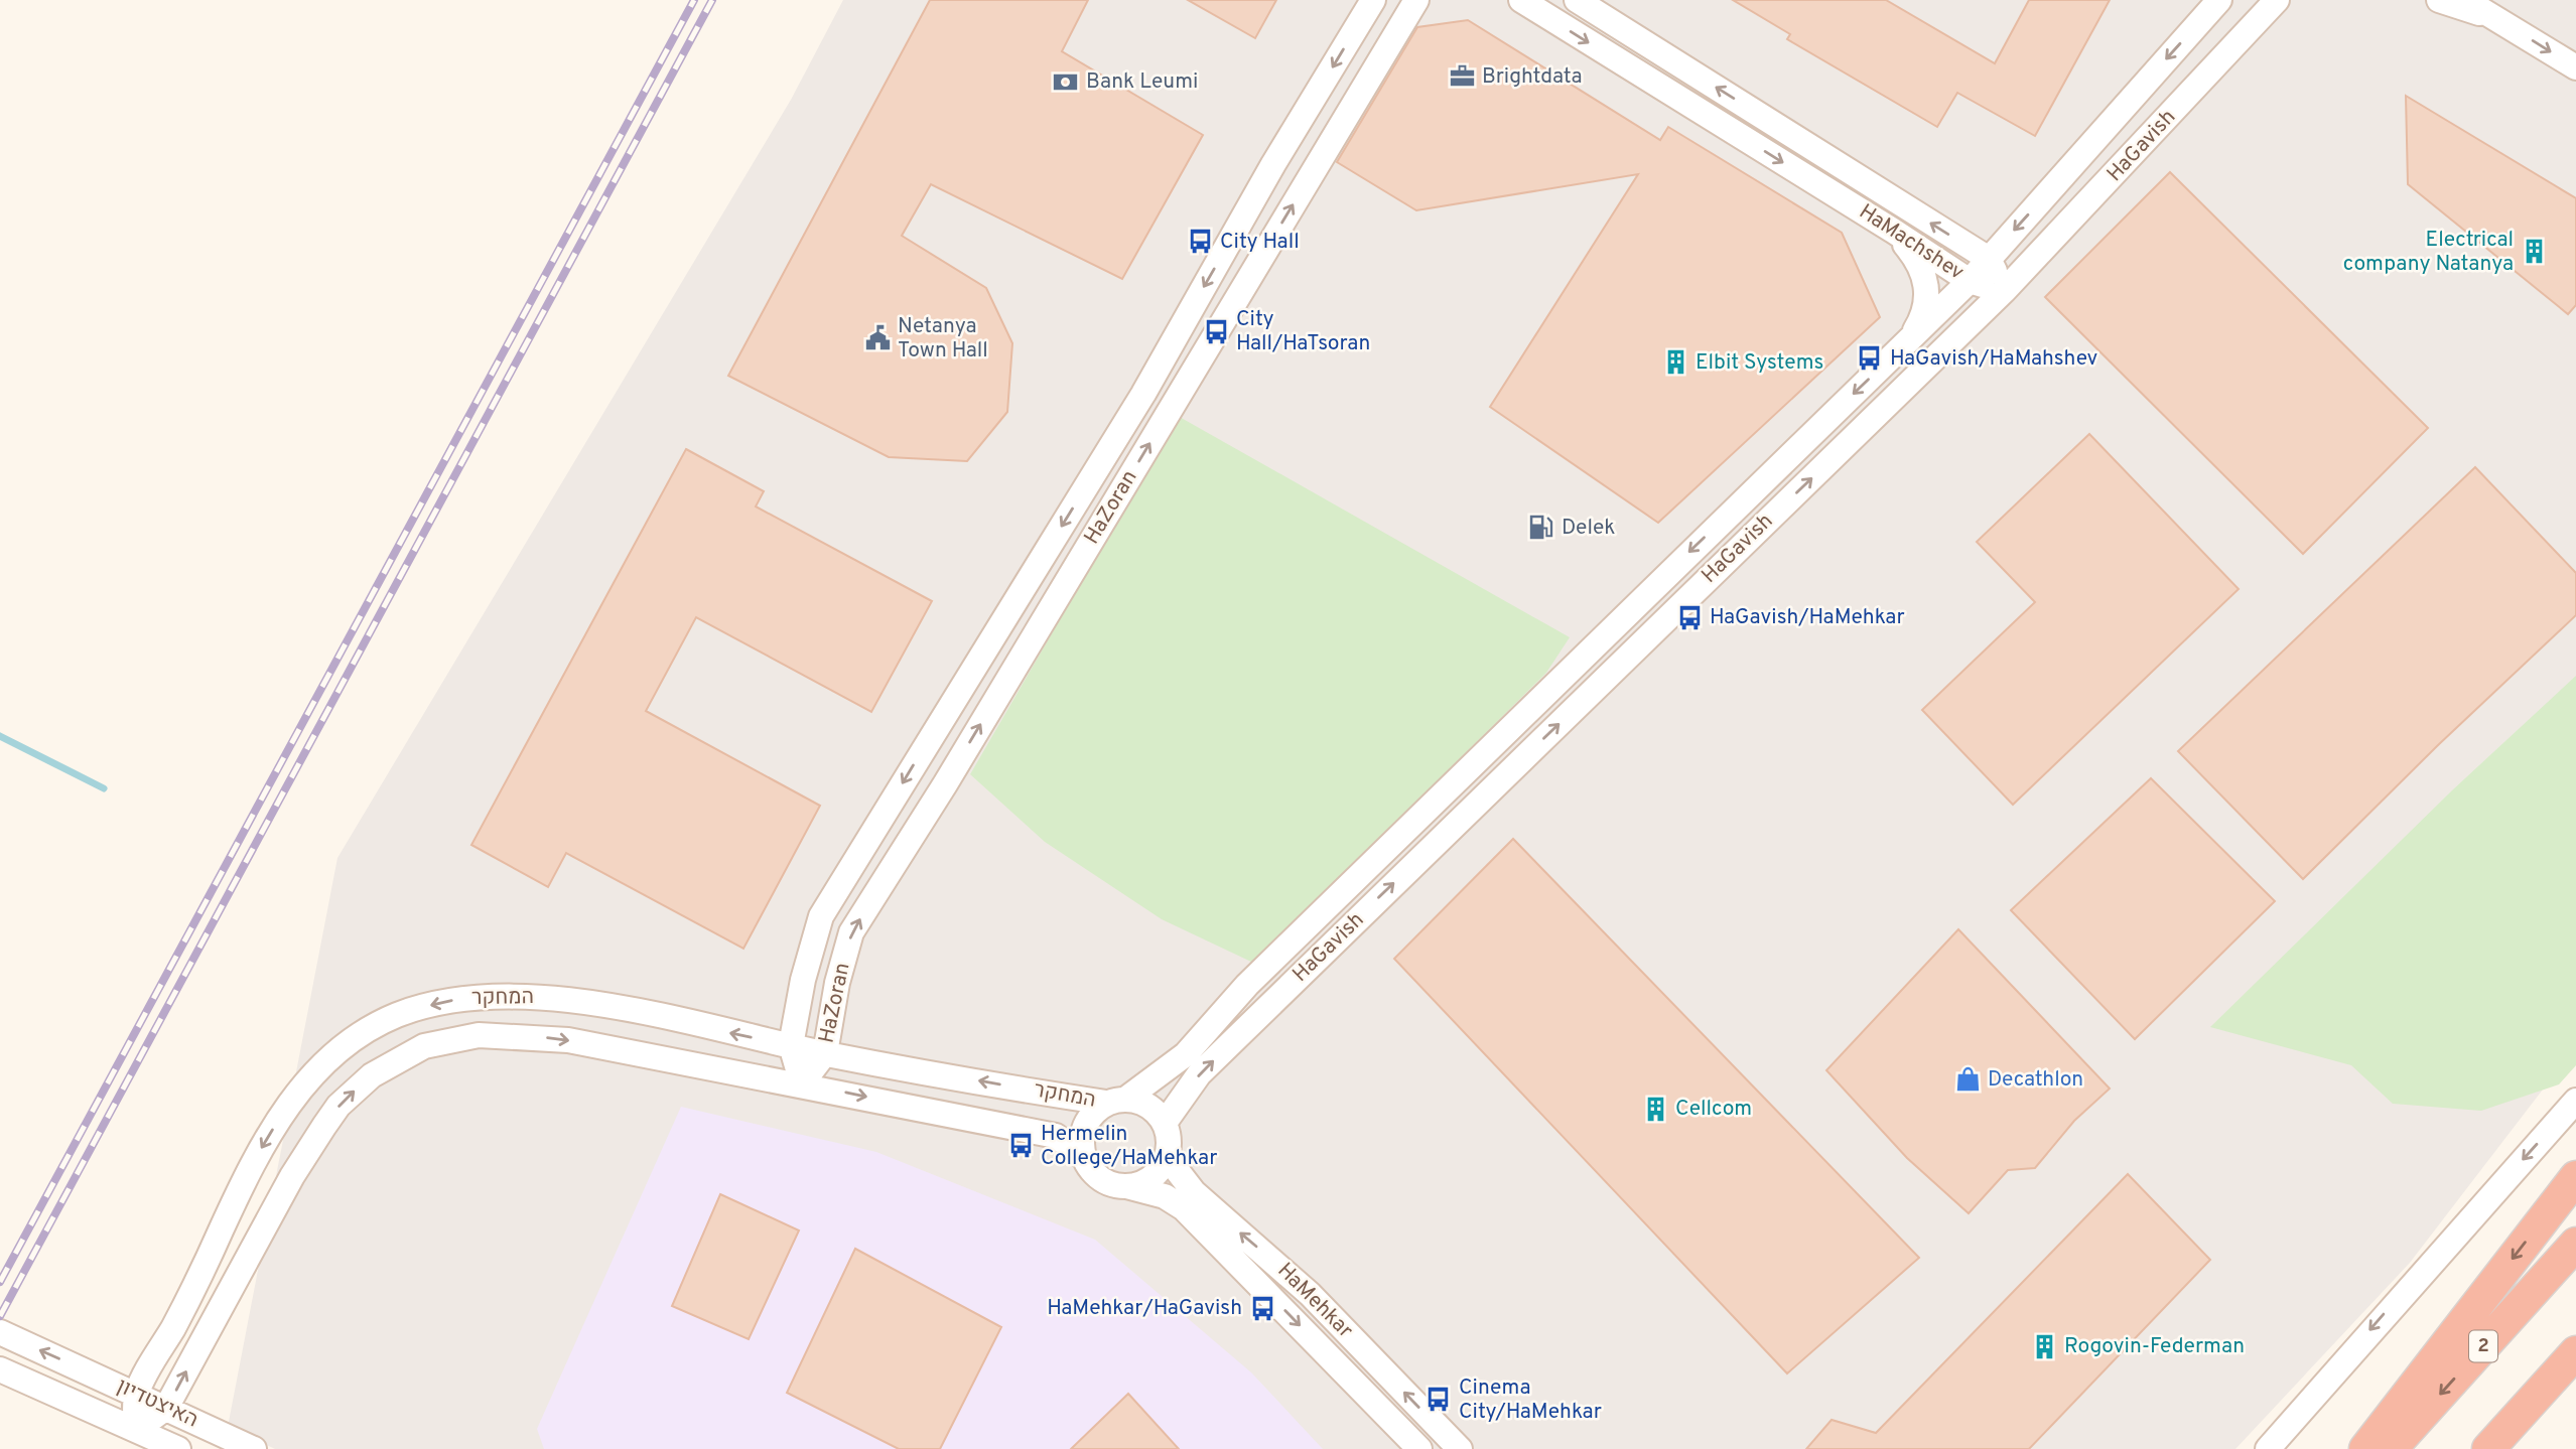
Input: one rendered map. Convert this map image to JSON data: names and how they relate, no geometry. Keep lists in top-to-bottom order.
{
  "streets": {
    "highway": ["2"],
    "street": [
      "HaGavish",
      "HaMachshev",
      "HaZoran",
      "המחקר",
      "HaMehkar",
      "האיצטדיון"
    ]
  },
  "crossings": [
    ["HaGavish", "HaMachshev"],
    ["HaGavish", "המחקר"],
    ["HaGavish", "HaMehkar"],
    ["HaZoran", "המחקר"],
    ["המחקר", "HaMehkar"],
    ["המחקר", "האיצטדיון"]
  ],
  "one_way": ["המחקר"],
  "places": {
    "office": ["Brightdata"],
    "bank": ["Bank Leumi"],
    "bus stop": [
      "City Hall",
      "City Hall/HaTsoran",
      "HaGavish/HaMahshev",
      "HaGavish/HaMehkar",
      "Hermelin College/HaMehkar",
      "HaMehkar/HaGavish",
      "Cinema City/HaMehkar"
    ],
    "building": [
      "Electrical company Natanya",
      "Elbit Systems",
      "Cellcom",
      "Rogovin-Federman"
    ],
    "public building": ["Netanya Town Hall"],
    "fuel station": ["Delek"],
    "shop": ["Decathlon"]
  }
}
